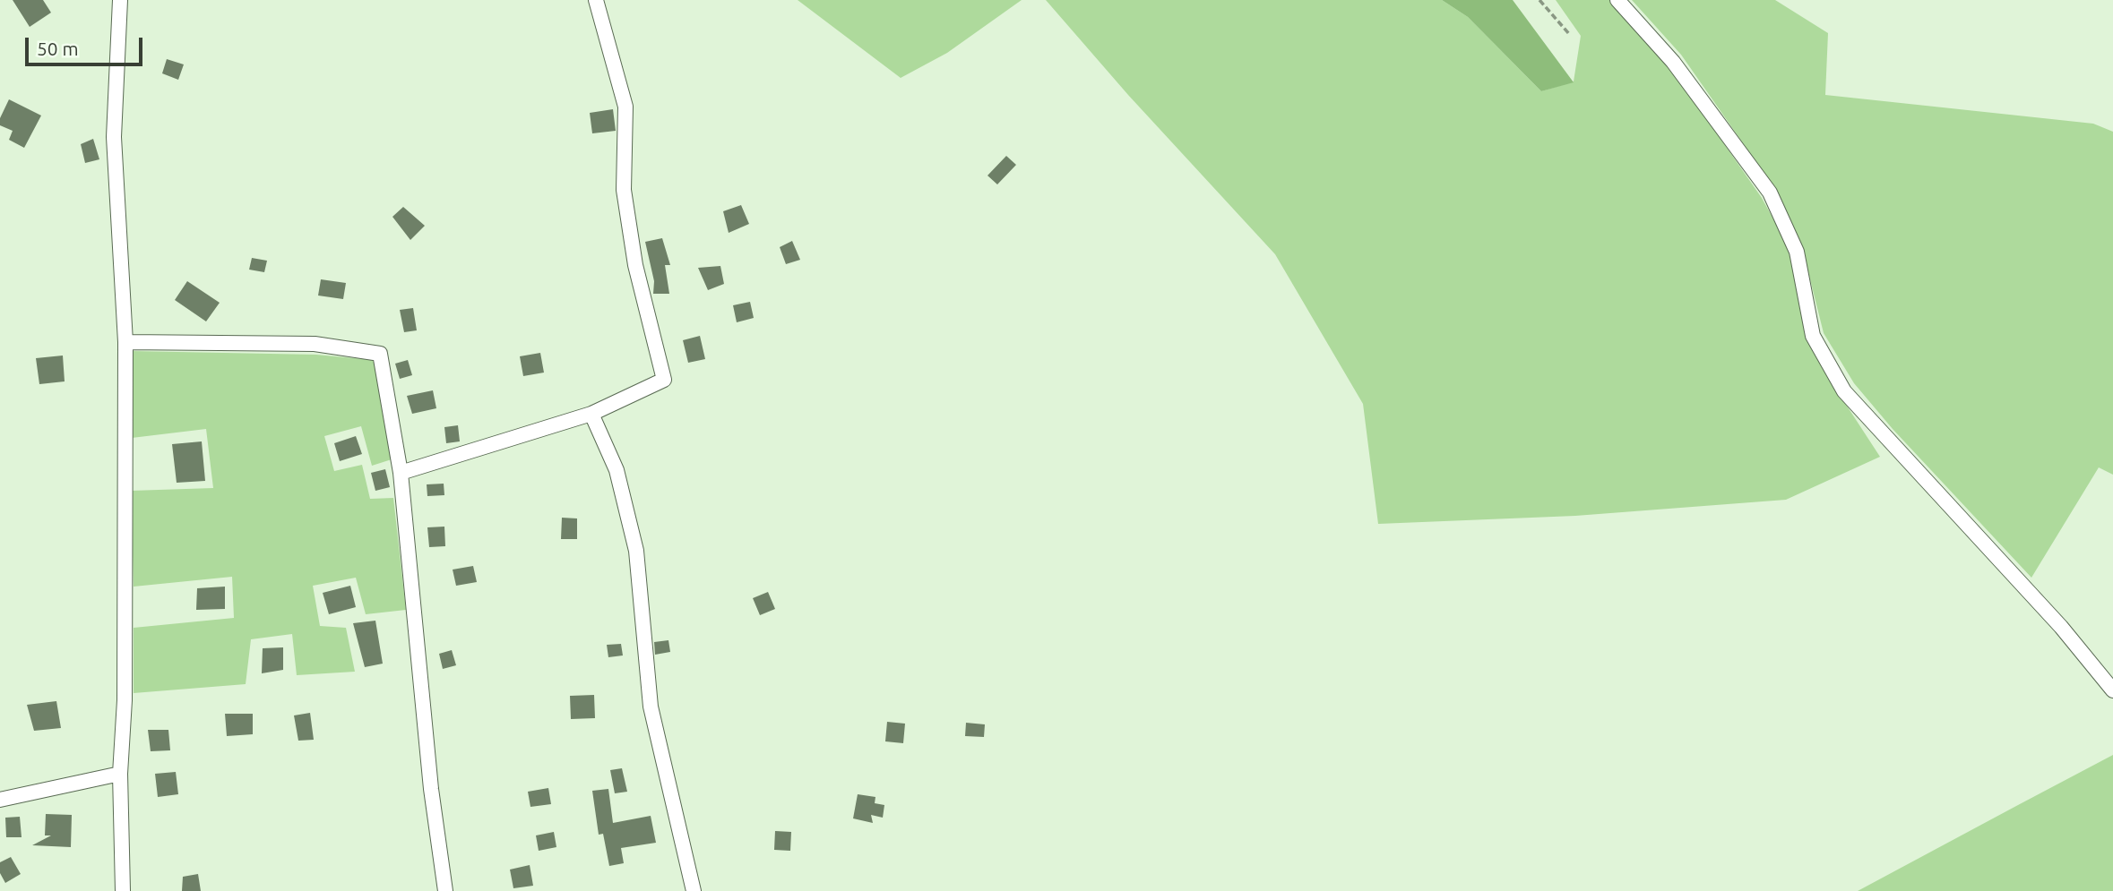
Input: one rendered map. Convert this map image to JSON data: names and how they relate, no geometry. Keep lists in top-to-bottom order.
{
  "scale_bar": "50 m"
}
